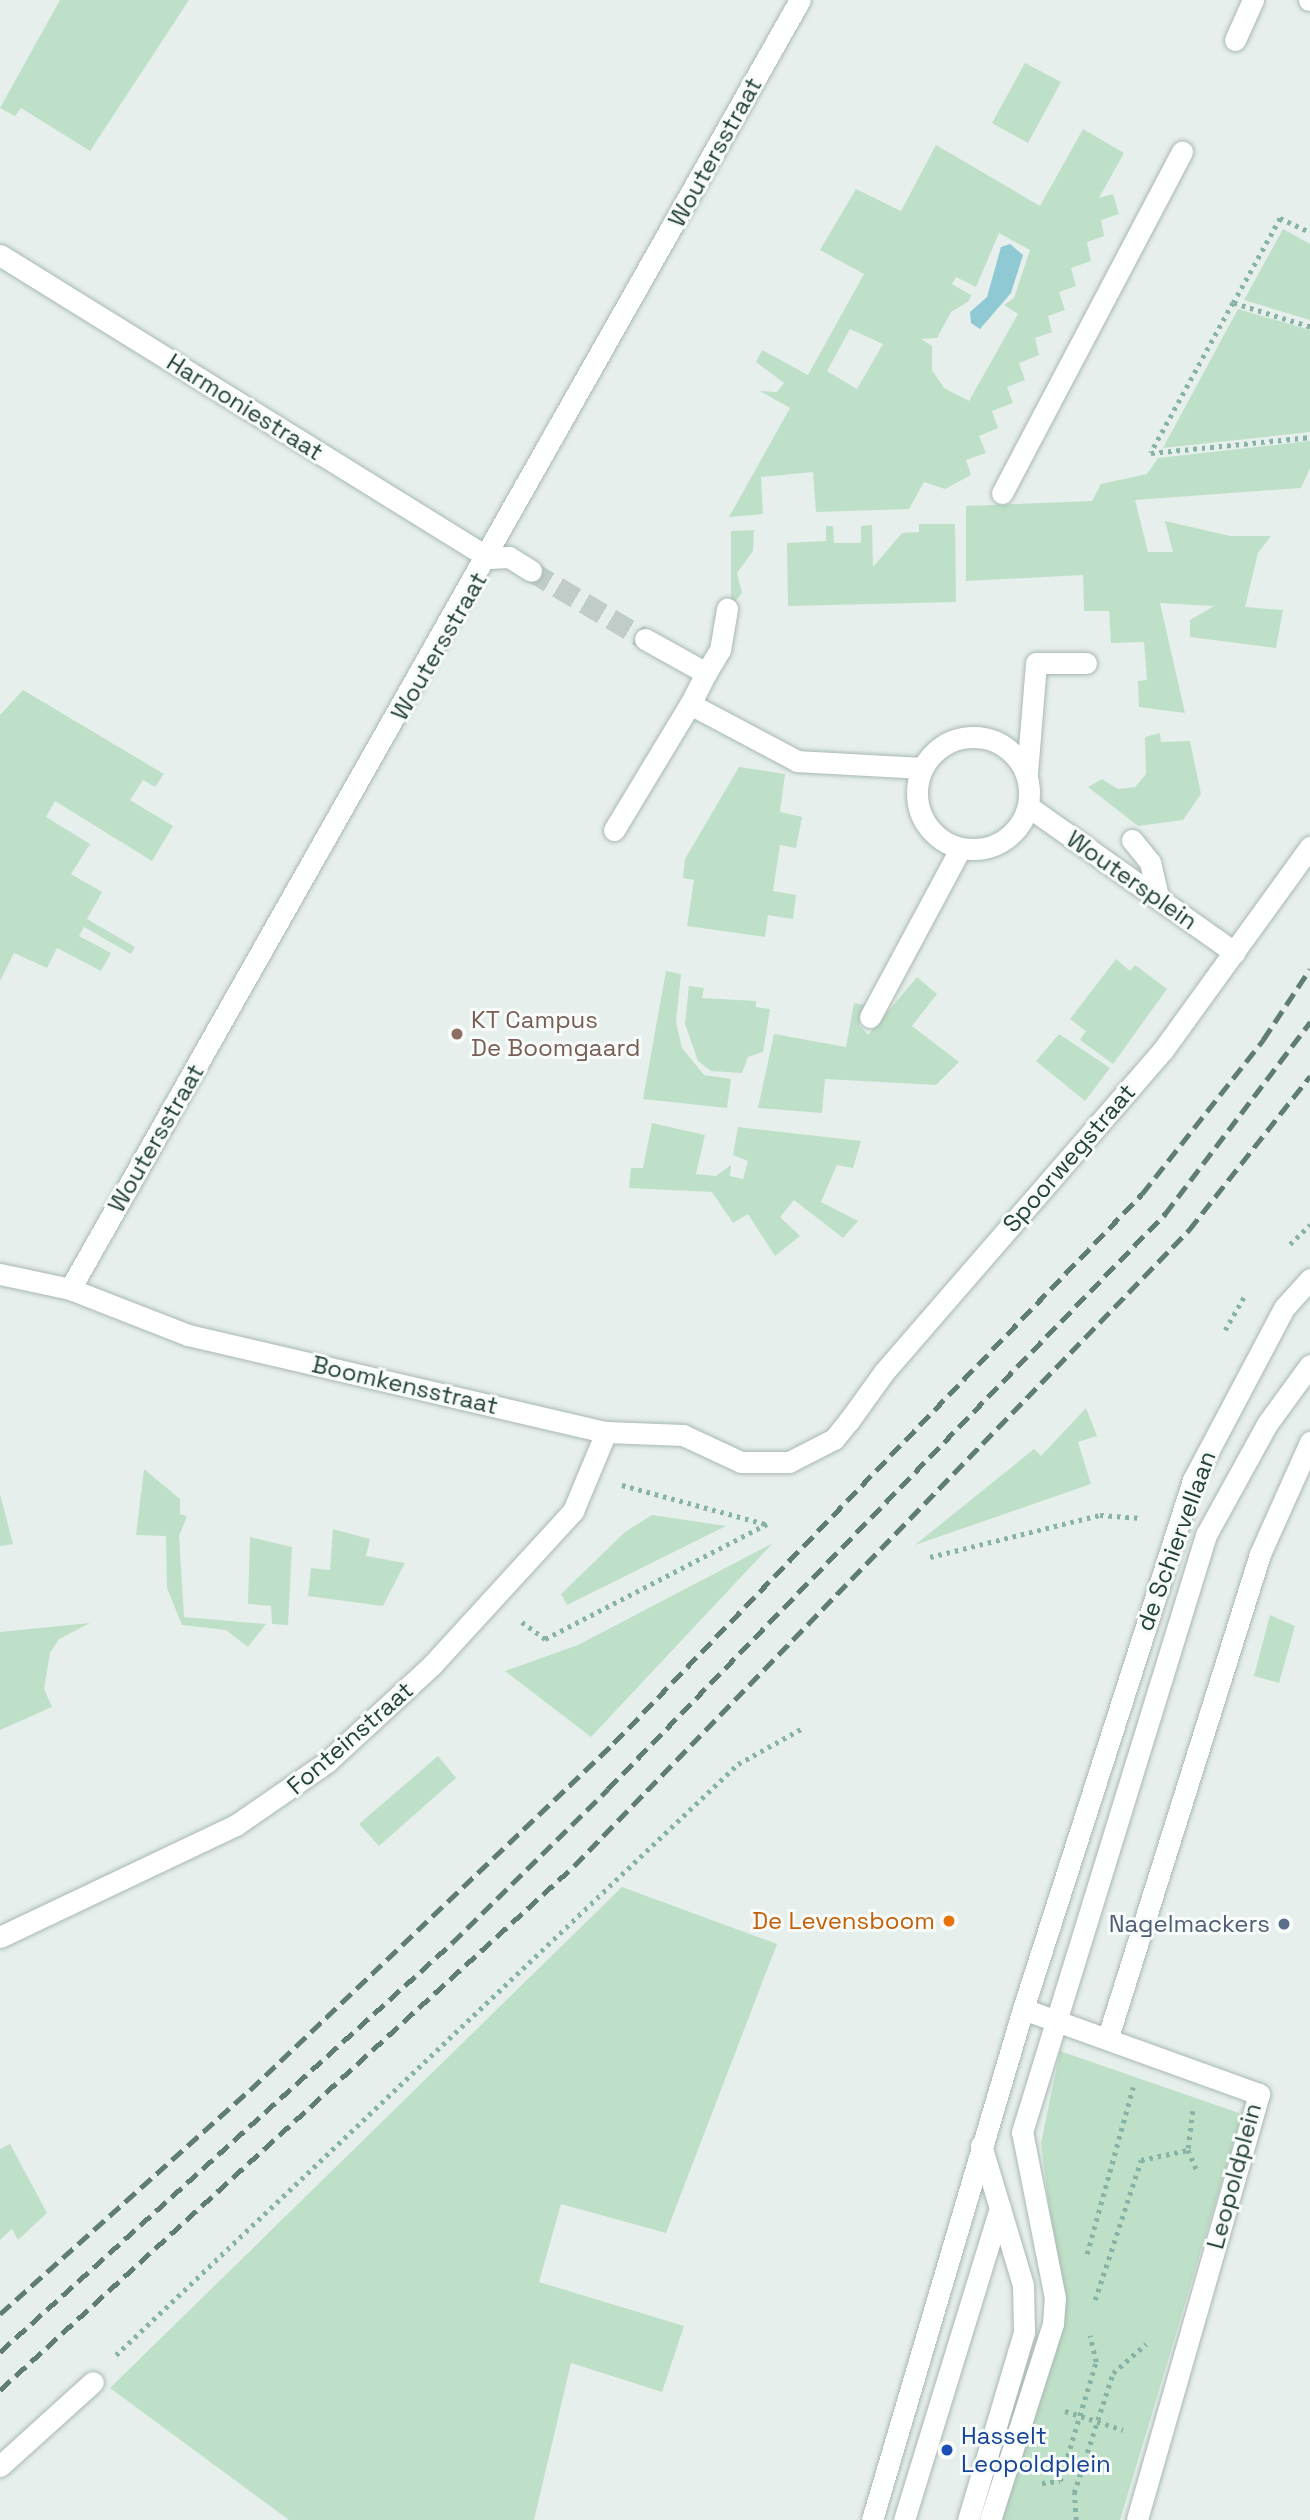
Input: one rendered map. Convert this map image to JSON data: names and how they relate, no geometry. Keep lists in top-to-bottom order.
{
  "streets": {
    "street": [
      "Woutersstraat",
      "Harmoniestraat",
      "Woutersplein",
      "Spoorwegstraat",
      "Boomkensstraat",
      "de Schiervellaan",
      "Fonteinstraat",
      "Leopoldplein"
    ]
  },
  "crossings": [
    ["Woutersstraat", "Harmoniestraat"],
    ["Woutersstraat", "Boomkensstraat"],
    ["Woutersplein", "Spoorwegstraat"],
    ["Spoorwegstraat", "Boomkensstraat"],
    ["Boomkensstraat", "Fonteinstraat"],
    ["de Schiervellaan", "Leopoldplein"]
  ],
  "places": [
    "KT Campus De Boomgaard",
    "De Levensboom",
    "Nagelmackers",
    "Hasselt Leopoldplein"
  ]
}
